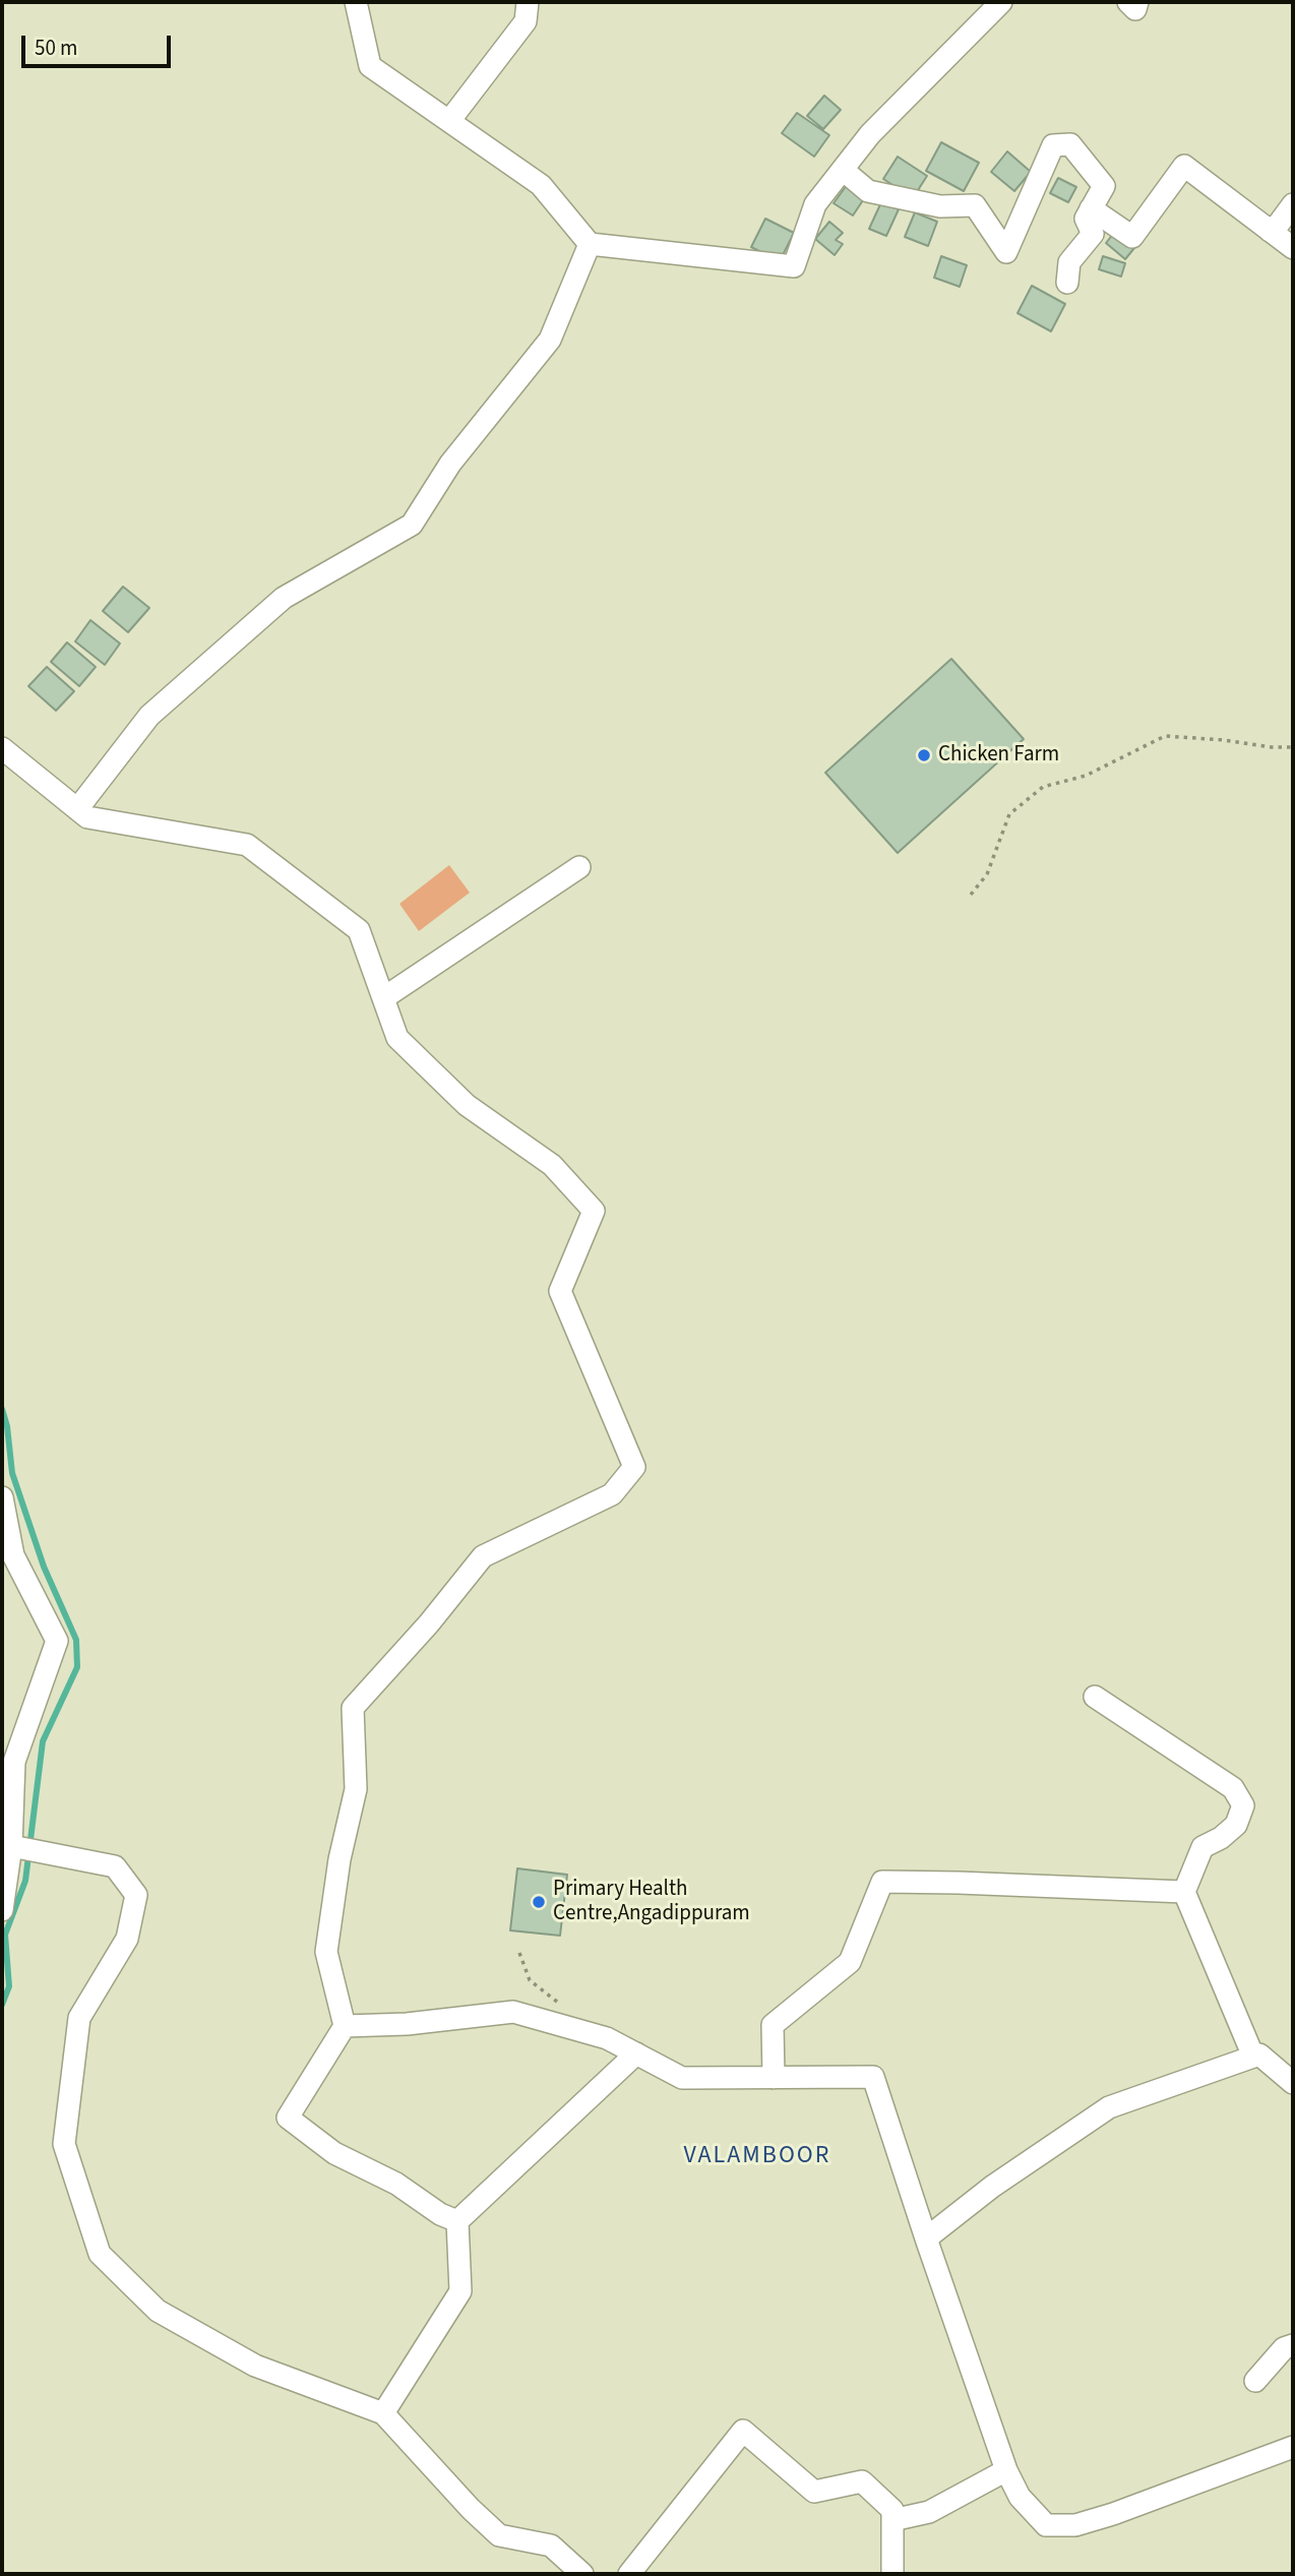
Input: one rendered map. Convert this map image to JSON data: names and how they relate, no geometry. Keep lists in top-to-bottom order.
{
  "districts": ["VALAMBOOR"],
  "places": ["Chicken Farm", "Primary Health Centre,Angadippuram"],
  "scale_bar": "50 m"
}
